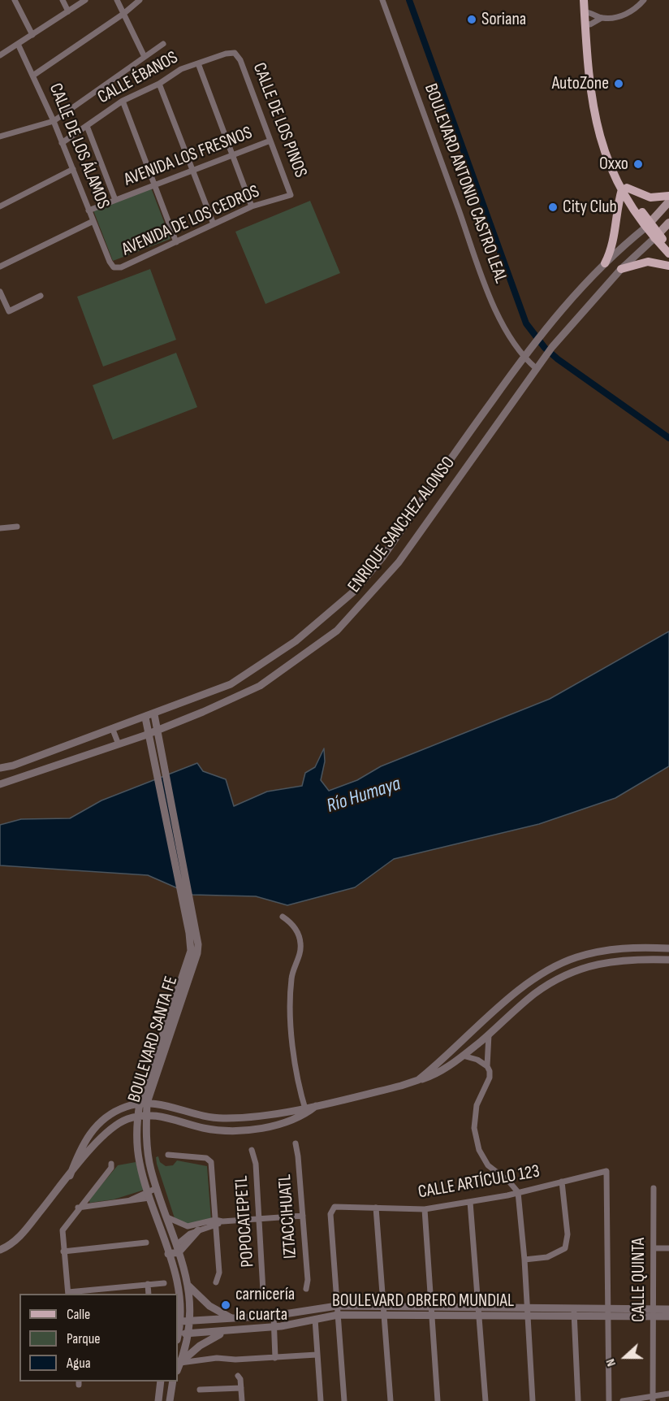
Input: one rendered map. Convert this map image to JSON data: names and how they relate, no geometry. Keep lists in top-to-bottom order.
{
  "streets": {
    "street": [
      "CALLE ÉBANOS",
      "CALLE DE LOS PINOS",
      "CALLE DE LOS ÁLAMOS",
      "AVENIDA LOS FRESNOS",
      "BOULEVARD ANTONIO CASTRO LEAL",
      "AVENIDA DE LOS CEDROS",
      "ENRIQUE SANCHEZ ALONSO",
      "BOULEVARD SANTA FE",
      "CALLE ARTÍCULO 123",
      "IZTACCIHUATL",
      "POPOCATEPETL",
      "CALLE QUINTA",
      "BOULEVARD OBRERO MUNDIAL"
    ]
  },
  "crossings": [
    ["CALLE ÉBANOS", "CALLE DE LOS PINOS"],
    ["CALLE ÉBANOS", "CALLE DE LOS ÁLAMOS"],
    ["CALLE DE LOS PINOS", "AVENIDA LOS FRESNOS"],
    ["CALLE DE LOS PINOS", "AVENIDA DE LOS CEDROS"],
    ["CALLE DE LOS ÁLAMOS", "AVENIDA LOS FRESNOS"],
    ["CALLE DE LOS ÁLAMOS", "AVENIDA DE LOS CEDROS"],
    ["BOULEVARD ANTONIO CASTRO LEAL", "ENRIQUE SANCHEZ ALONSO"],
    ["ENRIQUE SANCHEZ ALONSO", "BOULEVARD SANTA FE"],
    ["BOULEVARD SANTA FE", "BOULEVARD OBRERO MUNDIAL"],
    ["CALLE ARTÍCULO 123", "BOULEVARD OBRERO MUNDIAL"],
    ["CALLE QUINTA", "BOULEVARD OBRERO MUNDIAL"]
  ],
  "water": ["Río Humaya"],
  "places": [
    "Soriana",
    "AutoZone",
    "Oxxo",
    "City Club",
    "carnicería la cuarta"
  ],
  "legend": ["Calle", "Parque", "Agua"],
  "north": "left"
}
